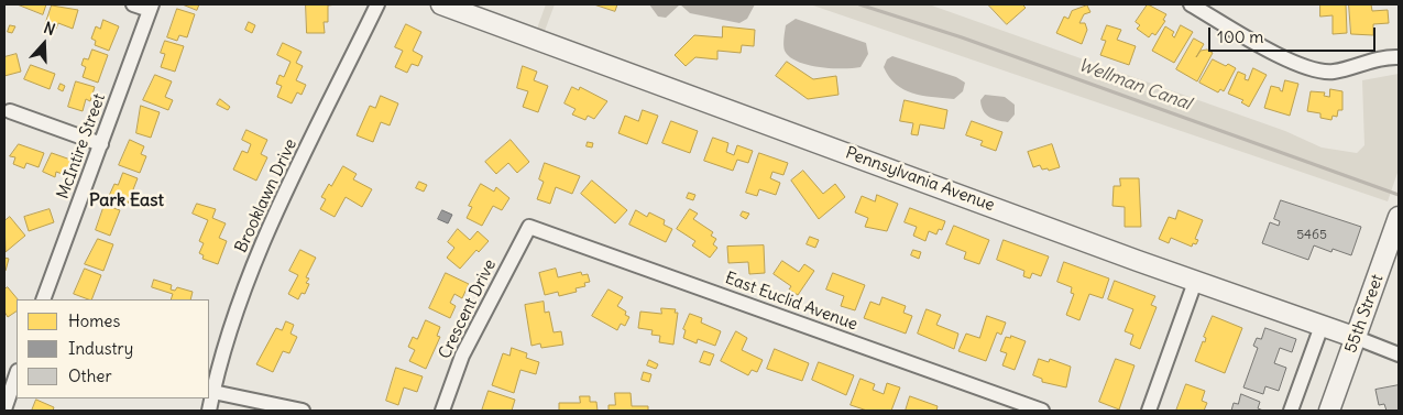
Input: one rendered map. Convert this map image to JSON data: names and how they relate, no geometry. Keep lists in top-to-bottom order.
{
  "streets": {
    "street": [
      "McIntire Street",
      "Pennsylvania Avenue",
      "Brooklawn Drive",
      "East Euclid Avenue",
      "Crescent Drive",
      "55th Street"
    ]
  },
  "crossings": [
    ["Pennsylvania Avenue", "55th Street"],
    ["East Euclid Avenue", "Crescent Drive"]
  ],
  "districts": ["Park East"],
  "water": ["Wellman Canal"],
  "house_numbers": ["5465"],
  "legend": ["Homes", "Industry", "Other"],
  "scale_bar": "100 m",
  "north": "top"
}
